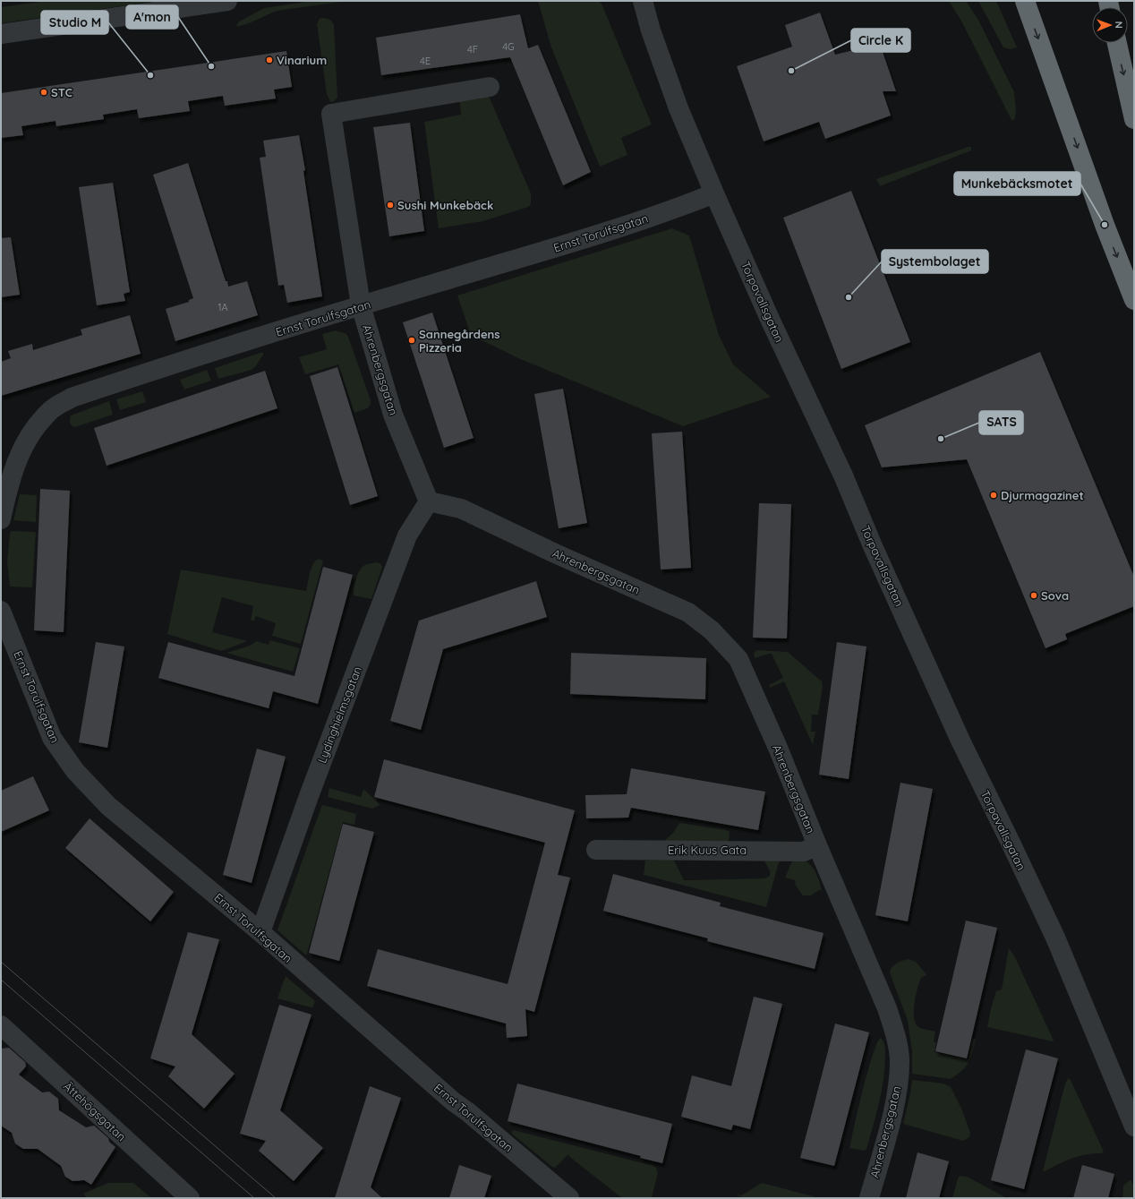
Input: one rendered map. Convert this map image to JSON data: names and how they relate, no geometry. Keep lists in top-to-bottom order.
{
  "streets": {
    "street": [
      "Ernst Torulfsgatan",
      "Torpavallsgatan",
      "Ahrenbergsgatan",
      "Lydinghielmsgatan",
      "Erik Kuus Gata",
      "Ättehögsgatan"
    ]
  },
  "crossings": [
    ["Ernst Torulfsgatan", "Torpavallsgatan"],
    ["Ernst Torulfsgatan", "Ahrenbergsgatan"],
    ["Ernst Torulfsgatan", "Lydinghielmsgatan"],
    ["Ahrenbergsgatan", "Lydinghielmsgatan"],
    ["Ahrenbergsgatan", "Erik Kuus Gata"]
  ],
  "places": [
    "Vinarium",
    "A'mon",
    "Circle K",
    "Studio M",
    "STC",
    "Sushi Munkebäck",
    "Munkebäcksmotet",
    "Systembolaget",
    "Sannegårdens Pizzeria",
    "SATS",
    "Djurmagazinet",
    "Sova"
  ],
  "house_numbers": [
    "4G",
    "4F",
    "4E",
    "1A"
  ],
  "north": "right"
}
